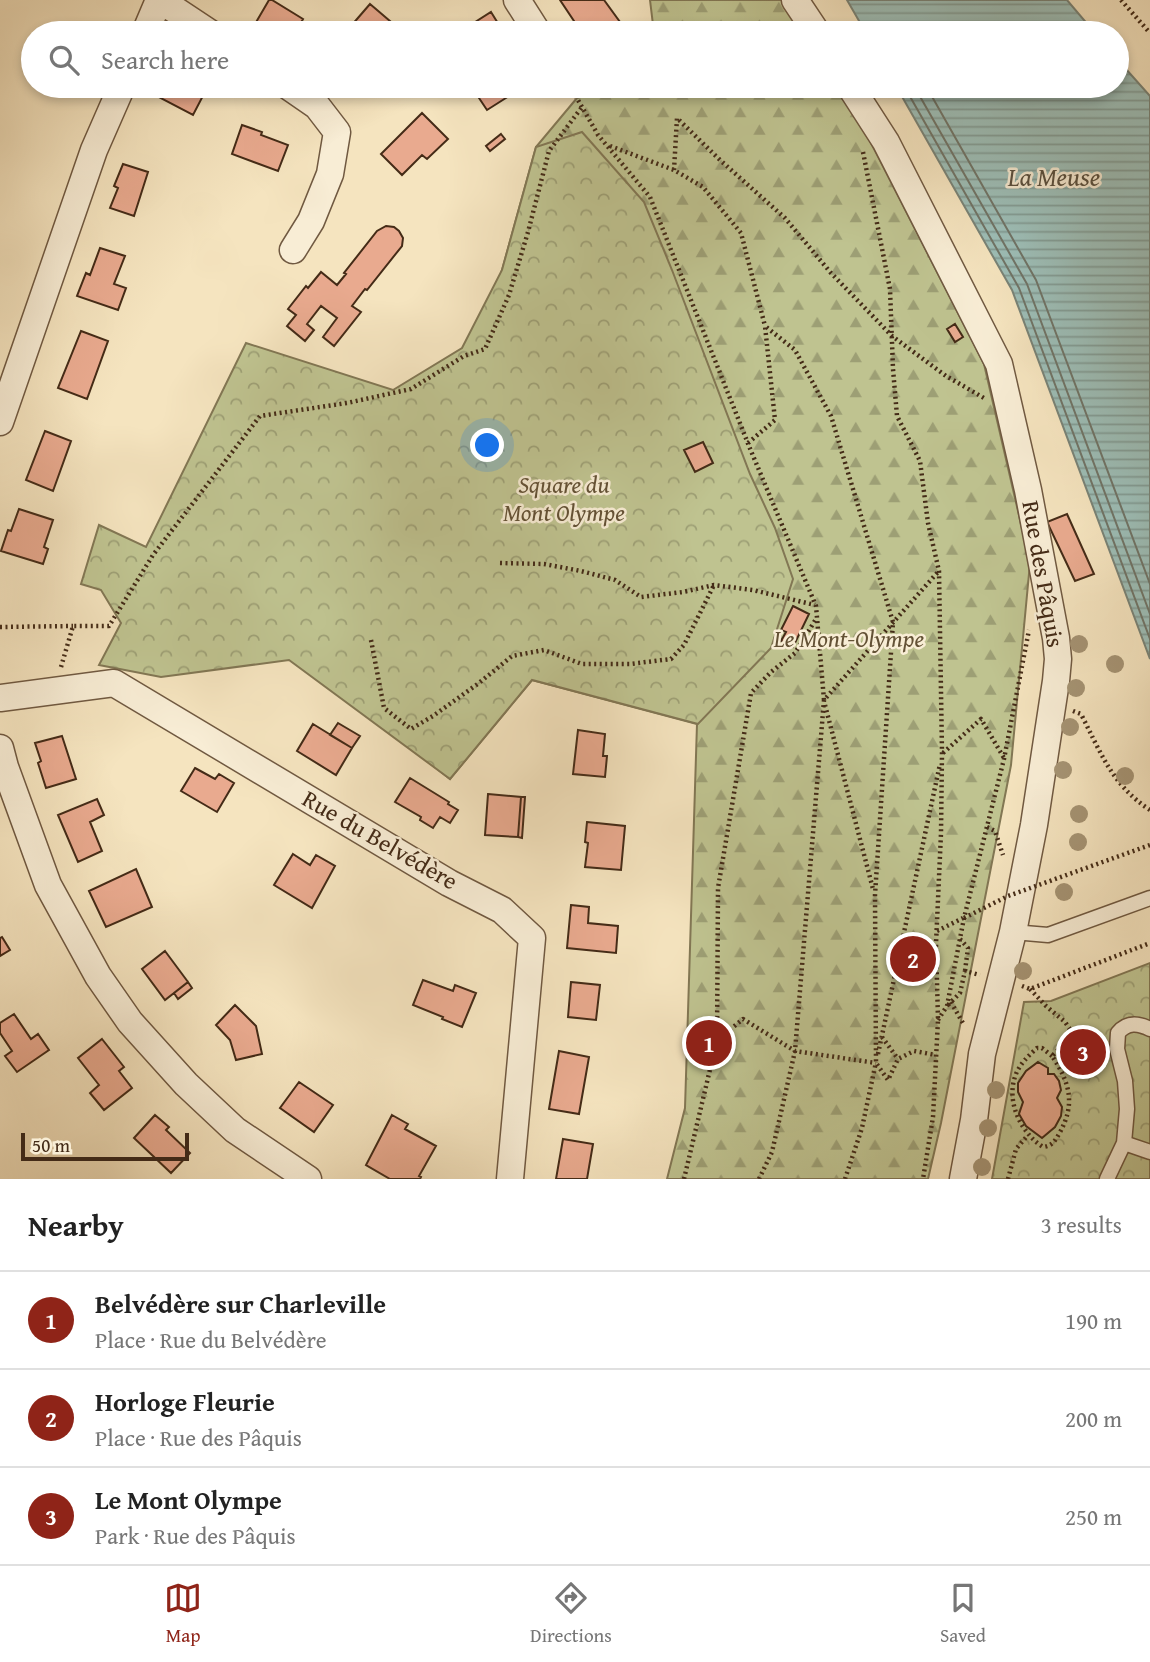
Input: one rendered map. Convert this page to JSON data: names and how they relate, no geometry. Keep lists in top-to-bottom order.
{
  "streets": {
    "street": ["Rue des Pâquis", "Rue du Belvédère"]
  },
  "water": ["La Meuse"],
  "parks": ["Square du Mont Olympe", "Le Mont-Olympe"],
  "scale_bar": "50 m",
  "page": {
    "search": "Search here",
    "pins": ["2", "1", "3"],
    "scale": "50 m",
    "heading": ["Nearby", "3 results"],
    "list": [
      {
        "mark": "1",
        "name": "Belvédère sur Charleville",
        "note": "Place · Rue du Belvédère",
        "value": "190 m"
      },
      {
        "mark": "2",
        "name": "Horloge Fleurie",
        "note": "Place · Rue des Pâquis",
        "value": "200 m"
      },
      {
        "mark": "3",
        "name": "Le Mont Olympe",
        "note": "Park · Rue des Pâquis",
        "value": "250 m"
      }
    ],
    "nav": ["Map", "Directions", "Saved"]
  }
}
